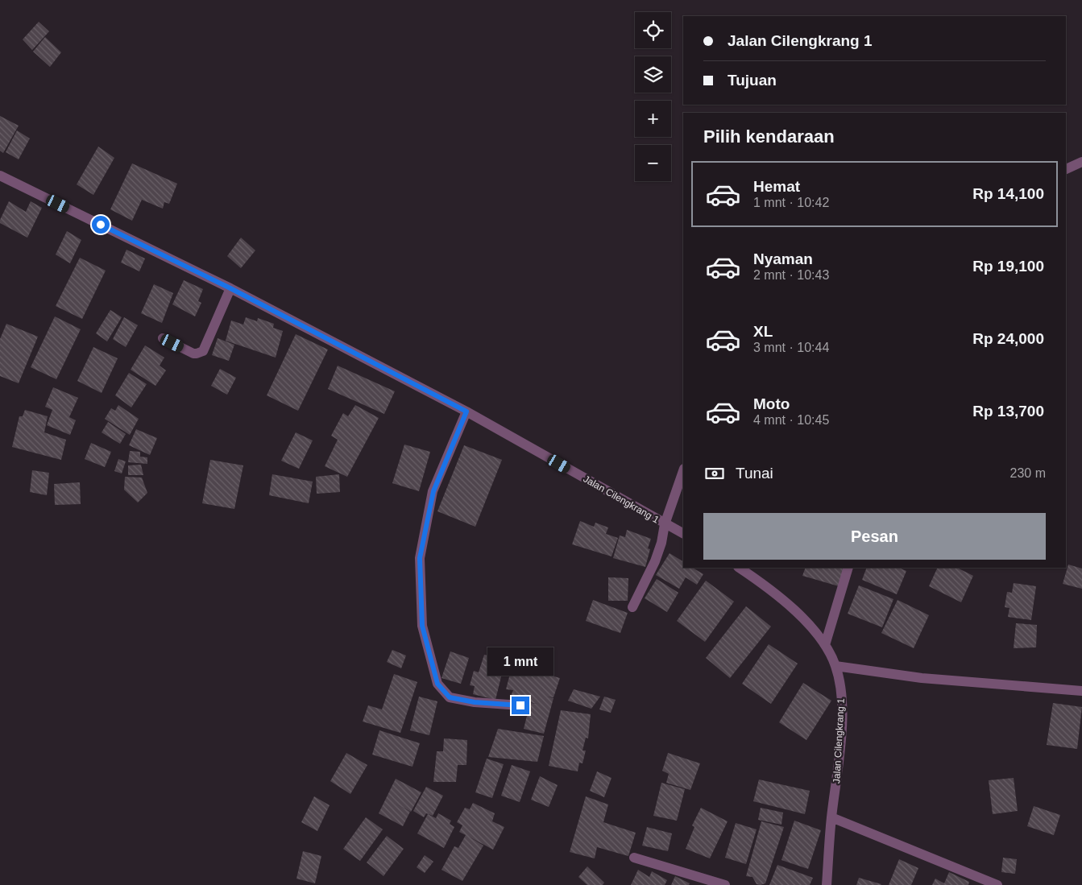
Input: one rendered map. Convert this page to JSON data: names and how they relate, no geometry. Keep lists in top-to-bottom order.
{
  "streets": {
    "street": ["Jalan Cilengkrang 1"]
  },
  "page": {
    "map_buttons": ["+", "−"],
    "banner": ["Jalan Cilengkrang 1", "Tujuan"],
    "heading": "Pilih kendaraan",
    "list": [
      {
        "name": "Hemat",
        "note": "1 mnt · 10:42",
        "value": "Rp 14,100"
      },
      {
        "name": "Nyaman",
        "note": "2 mnt · 10:43",
        "value": "Rp 19,100"
      },
      {
        "name": "XL",
        "note": "3 mnt · 10:44",
        "value": "Rp 24,000"
      },
      {
        "name": "Moto",
        "note": "4 mnt · 10:45",
        "value": "Rp 13,700"
      }
    ],
    "pay": ["Tunai", "230 m"],
    "buttons": "Pesan",
    "bubble": "1 mnt"
  }
}
